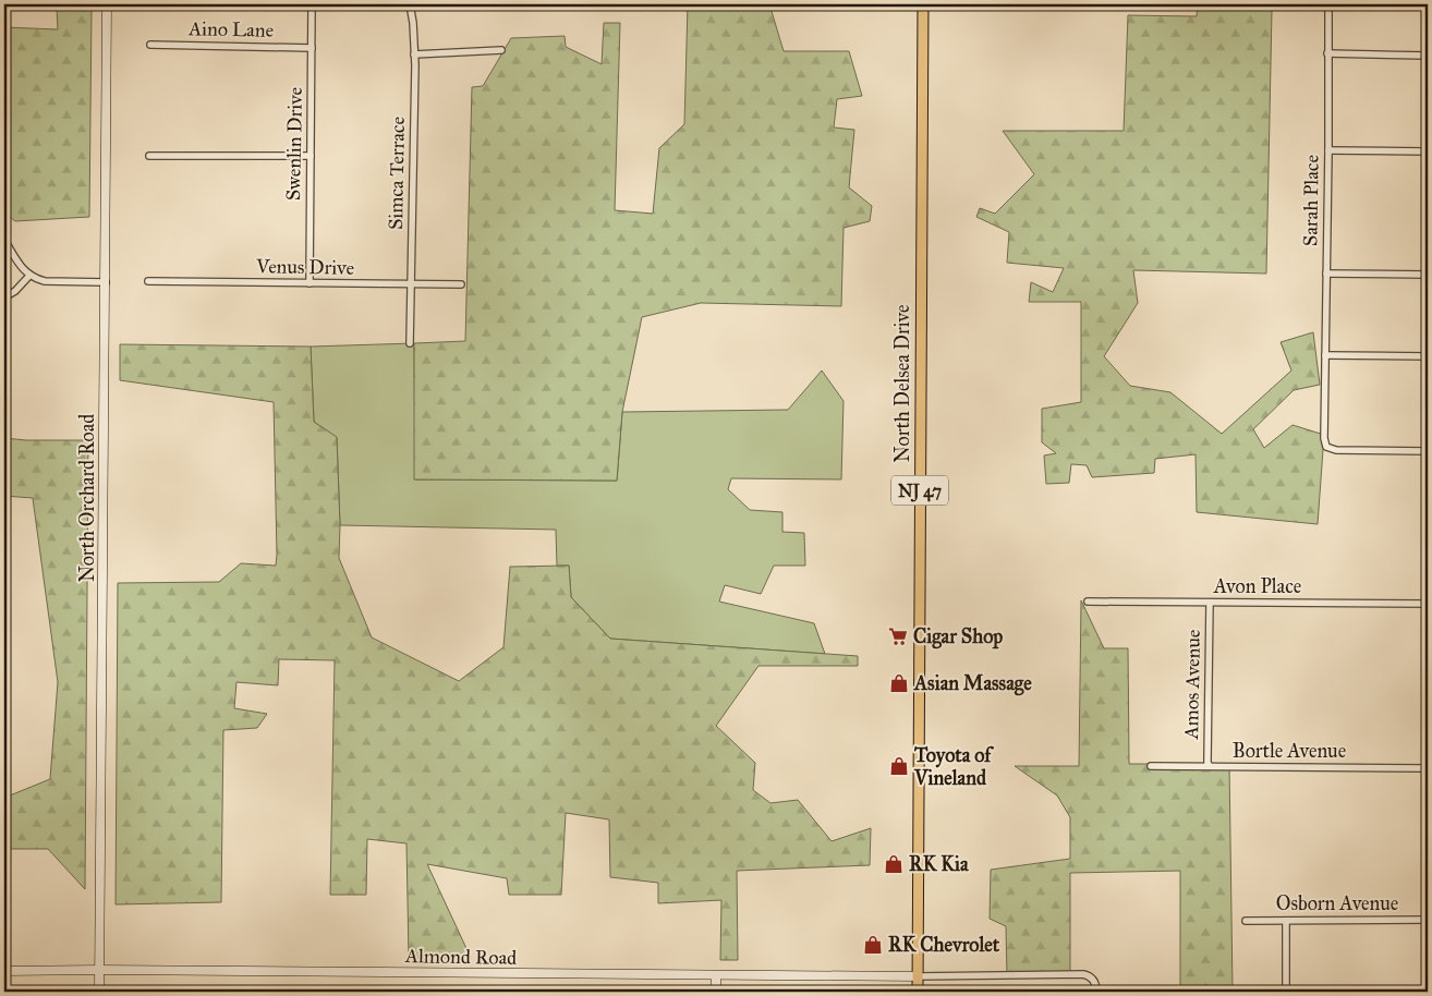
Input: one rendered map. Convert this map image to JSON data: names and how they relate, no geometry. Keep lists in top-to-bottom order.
{
  "streets": {
    "main road": ["North Delsea Drive", "NJ 47"],
    "street": [
      "Aino Lane",
      "Swenlin Drive",
      "Simca Terrace",
      "Sarah Place",
      "Venus Drive",
      "North Orchard Road",
      "Avon Place",
      "Amos Avenue",
      "Bortle Avenue",
      "Osborn Avenue",
      "Almond Road"
    ]
  },
  "crossings": [
    ["Aino Lane", "Swenlin Drive"],
    ["Swenlin Drive", "Venus Drive"],
    ["Simca Terrace", "Venus Drive"],
    ["North Delsea Drive", "Almond Road"],
    ["North Orchard Road", "Almond Road"],
    ["Avon Place", "Amos Avenue"],
    ["Amos Avenue", "Bortle Avenue"]
  ],
  "places": {
    "supermarket": ["Cigar Shop"],
    "shop": [
      "Asian Massage",
      "Toyota of Vineland",
      "RK Kia",
      "RK Chevrolet"
    ]
  }
}
